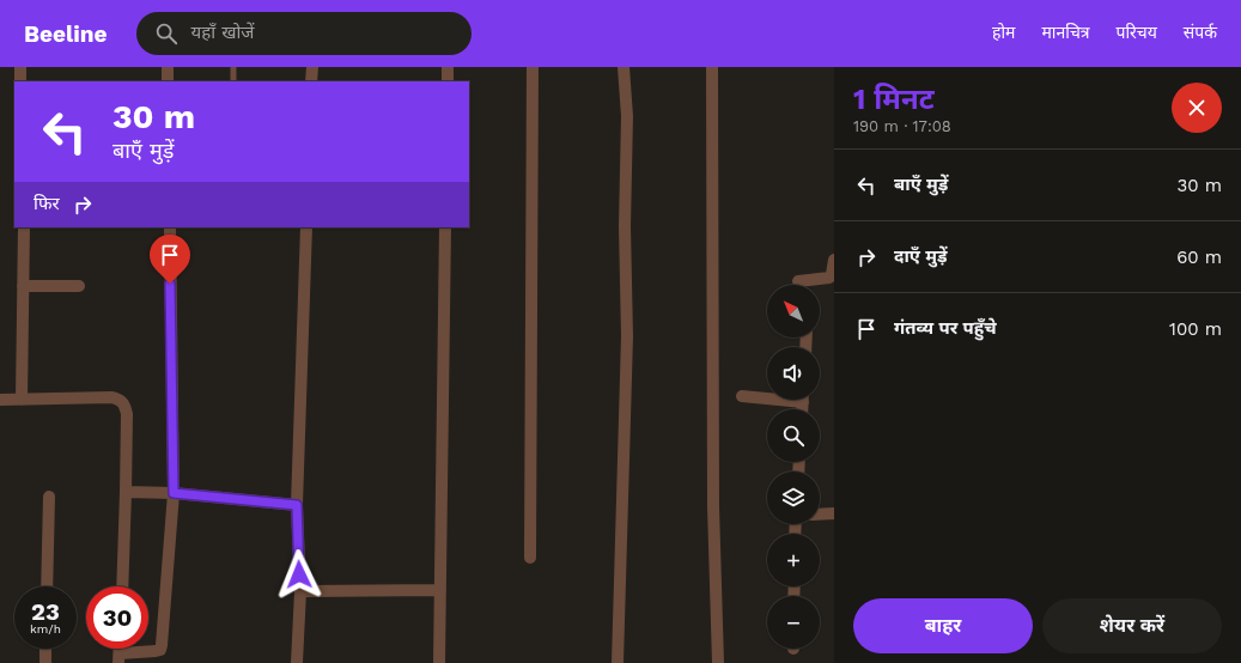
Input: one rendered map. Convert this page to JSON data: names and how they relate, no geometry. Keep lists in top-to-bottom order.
{
  "north": "top left",
  "page": {
    "header": "Beeline",
    "search": "यहाँ खोजें",
    "nav": [
      "होम",
      "मानचित्र",
      "परिचय",
      "संपर्क"
    ],
    "heading": ["1 मिनट", "190 m · 17:08"],
    "turn": ["30 m", "बाएँ मुड़ें"],
    "list": [
      {
        "name": "बाएँ मुड़ें",
        "value": "30 m"
      },
      {
        "name": "दाएँ मुड़ें",
        "value": "60 m"
      },
      {
        "name": "गंतव्य पर पहुँचे",
        "value": "100 m"
      }
    ],
    "then": "फिर",
    "map_buttons": ["+", "−"],
    "speed": "23 km/h",
    "limit": "30",
    "buttons": ["बाहर", "शेयर करें"]
  }
}
